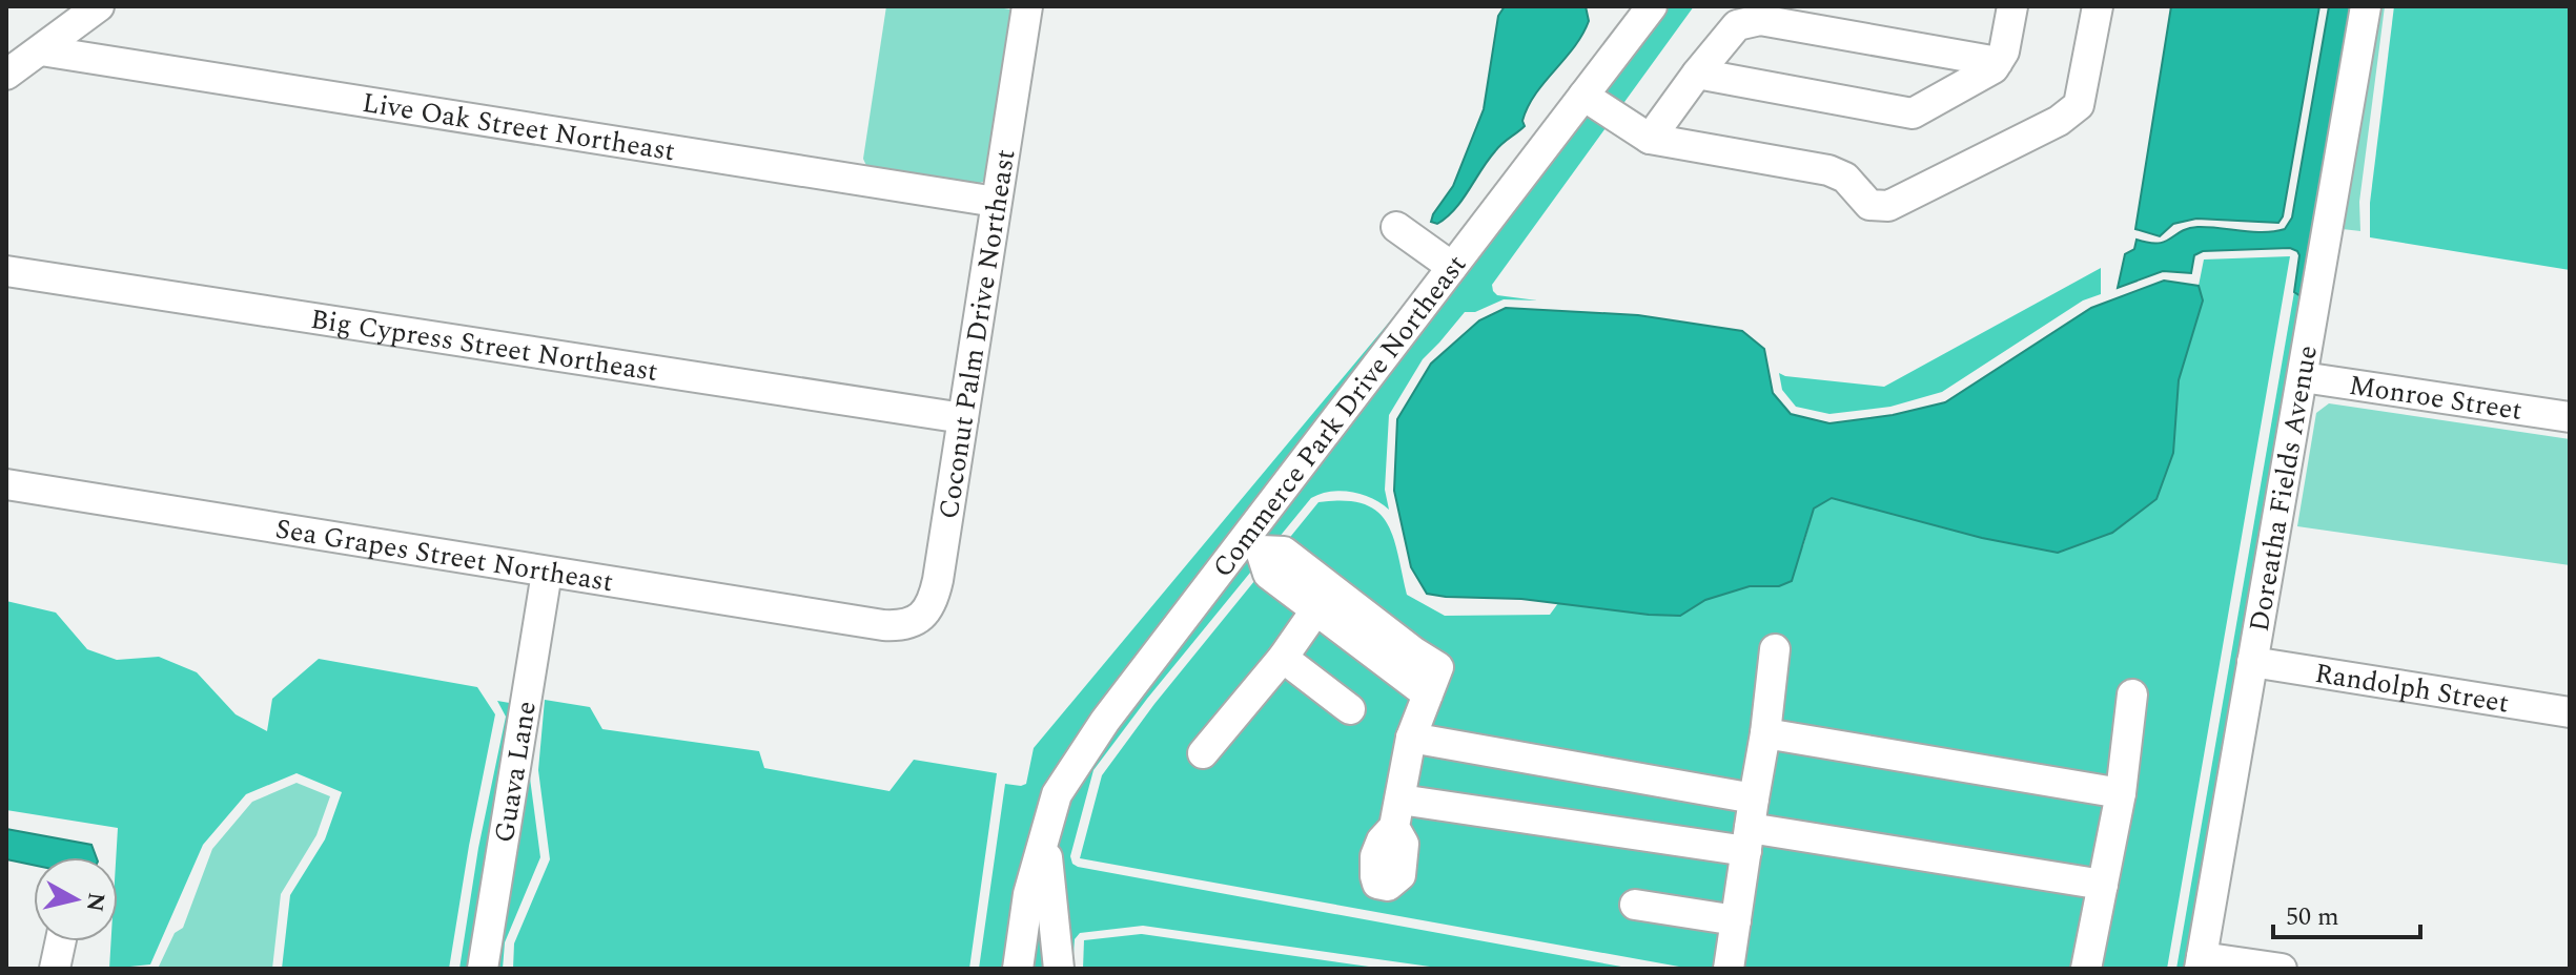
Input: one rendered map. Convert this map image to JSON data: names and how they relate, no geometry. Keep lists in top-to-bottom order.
{
  "streets": {
    "street": [
      "Live Oak Street Northeast",
      "Coconut Palm Drive Northeast",
      "Big Cypress Street Northeast",
      "Monroe Street",
      "Commerce Park Drive Northeast",
      "Doreatha Fields Avenue",
      "Sea Grapes Street Northeast",
      "Randolph Street",
      "Guava Lane"
    ]
  },
  "crossings": [
    ["Live Oak Street Northeast", "Coconut Palm Drive Northeast"],
    ["Coconut Palm Drive Northeast", "Big Cypress Street Northeast"],
    ["Coconut Palm Drive Northeast", "Sea Grapes Street Northeast"],
    ["Monroe Street", "Doreatha Fields Avenue"],
    ["Doreatha Fields Avenue", "Randolph Street"],
    ["Sea Grapes Street Northeast", "Guava Lane"]
  ],
  "scale_bar": "50 m",
  "north": "right"
}
